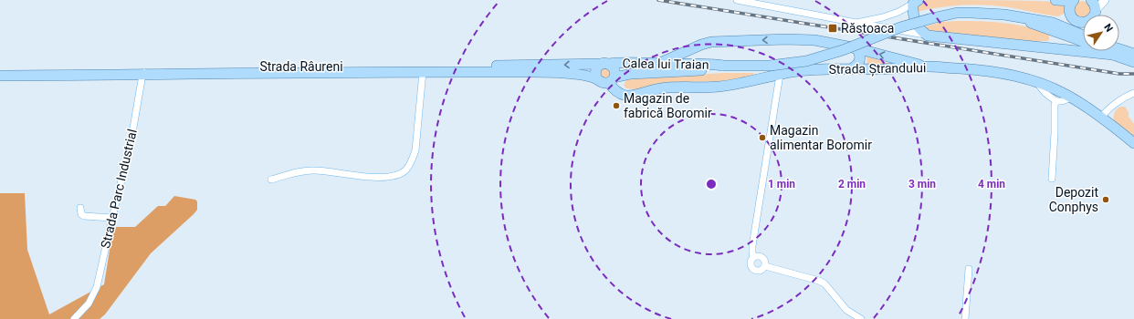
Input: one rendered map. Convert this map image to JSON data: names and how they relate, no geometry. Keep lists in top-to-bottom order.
{
  "streets": {
    "main road": ["Calea lui Traian", "Strada Râureni", "Strada Ștrandului"],
    "street": ["Strada Parc Industrial"]
  },
  "crossings": [
    ["Calea lui Traian", "Strada Râureni"],
    ["Calea lui Traian", "Strada Ștrandului"],
    ["Strada Râureni", "Strada Ștrandului"],
    ["Strada Râureni", "Strada Parc Industrial"]
  ],
  "places": {
    "transit": ["Răstoaca"],
    "other": ["Magazin de fabrică Boromir", "Magazin alimentar Boromir", "Depozit Conphys"]
  },
  "north": "top right",
  "rings": [
    "1 min",
    "2 min",
    "3 min",
    "4 min"
  ]
}
